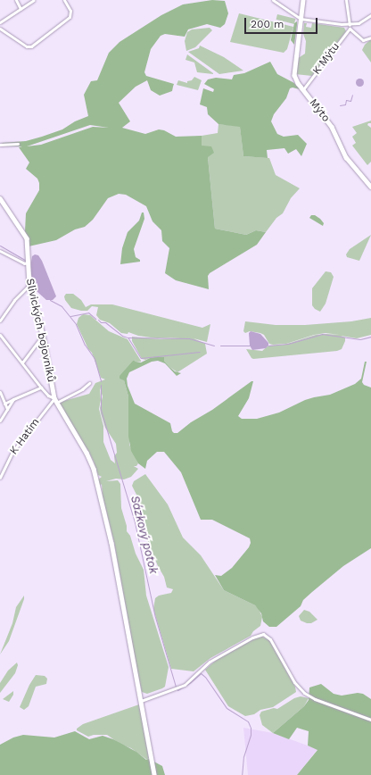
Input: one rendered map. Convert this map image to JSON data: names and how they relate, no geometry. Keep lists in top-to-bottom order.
{
  "streets": {
    "street": [
      "K Mýtu",
      "Mýto",
      "Slivických bojovníků",
      "K Hatím"
    ]
  },
  "crossings": [
    ["K Mýtu", "Mýto"],
    ["Slivických bojovníků", "K Hatím"]
  ],
  "water": ["Sázkový potok"],
  "scale_bar": "200 m"
}
